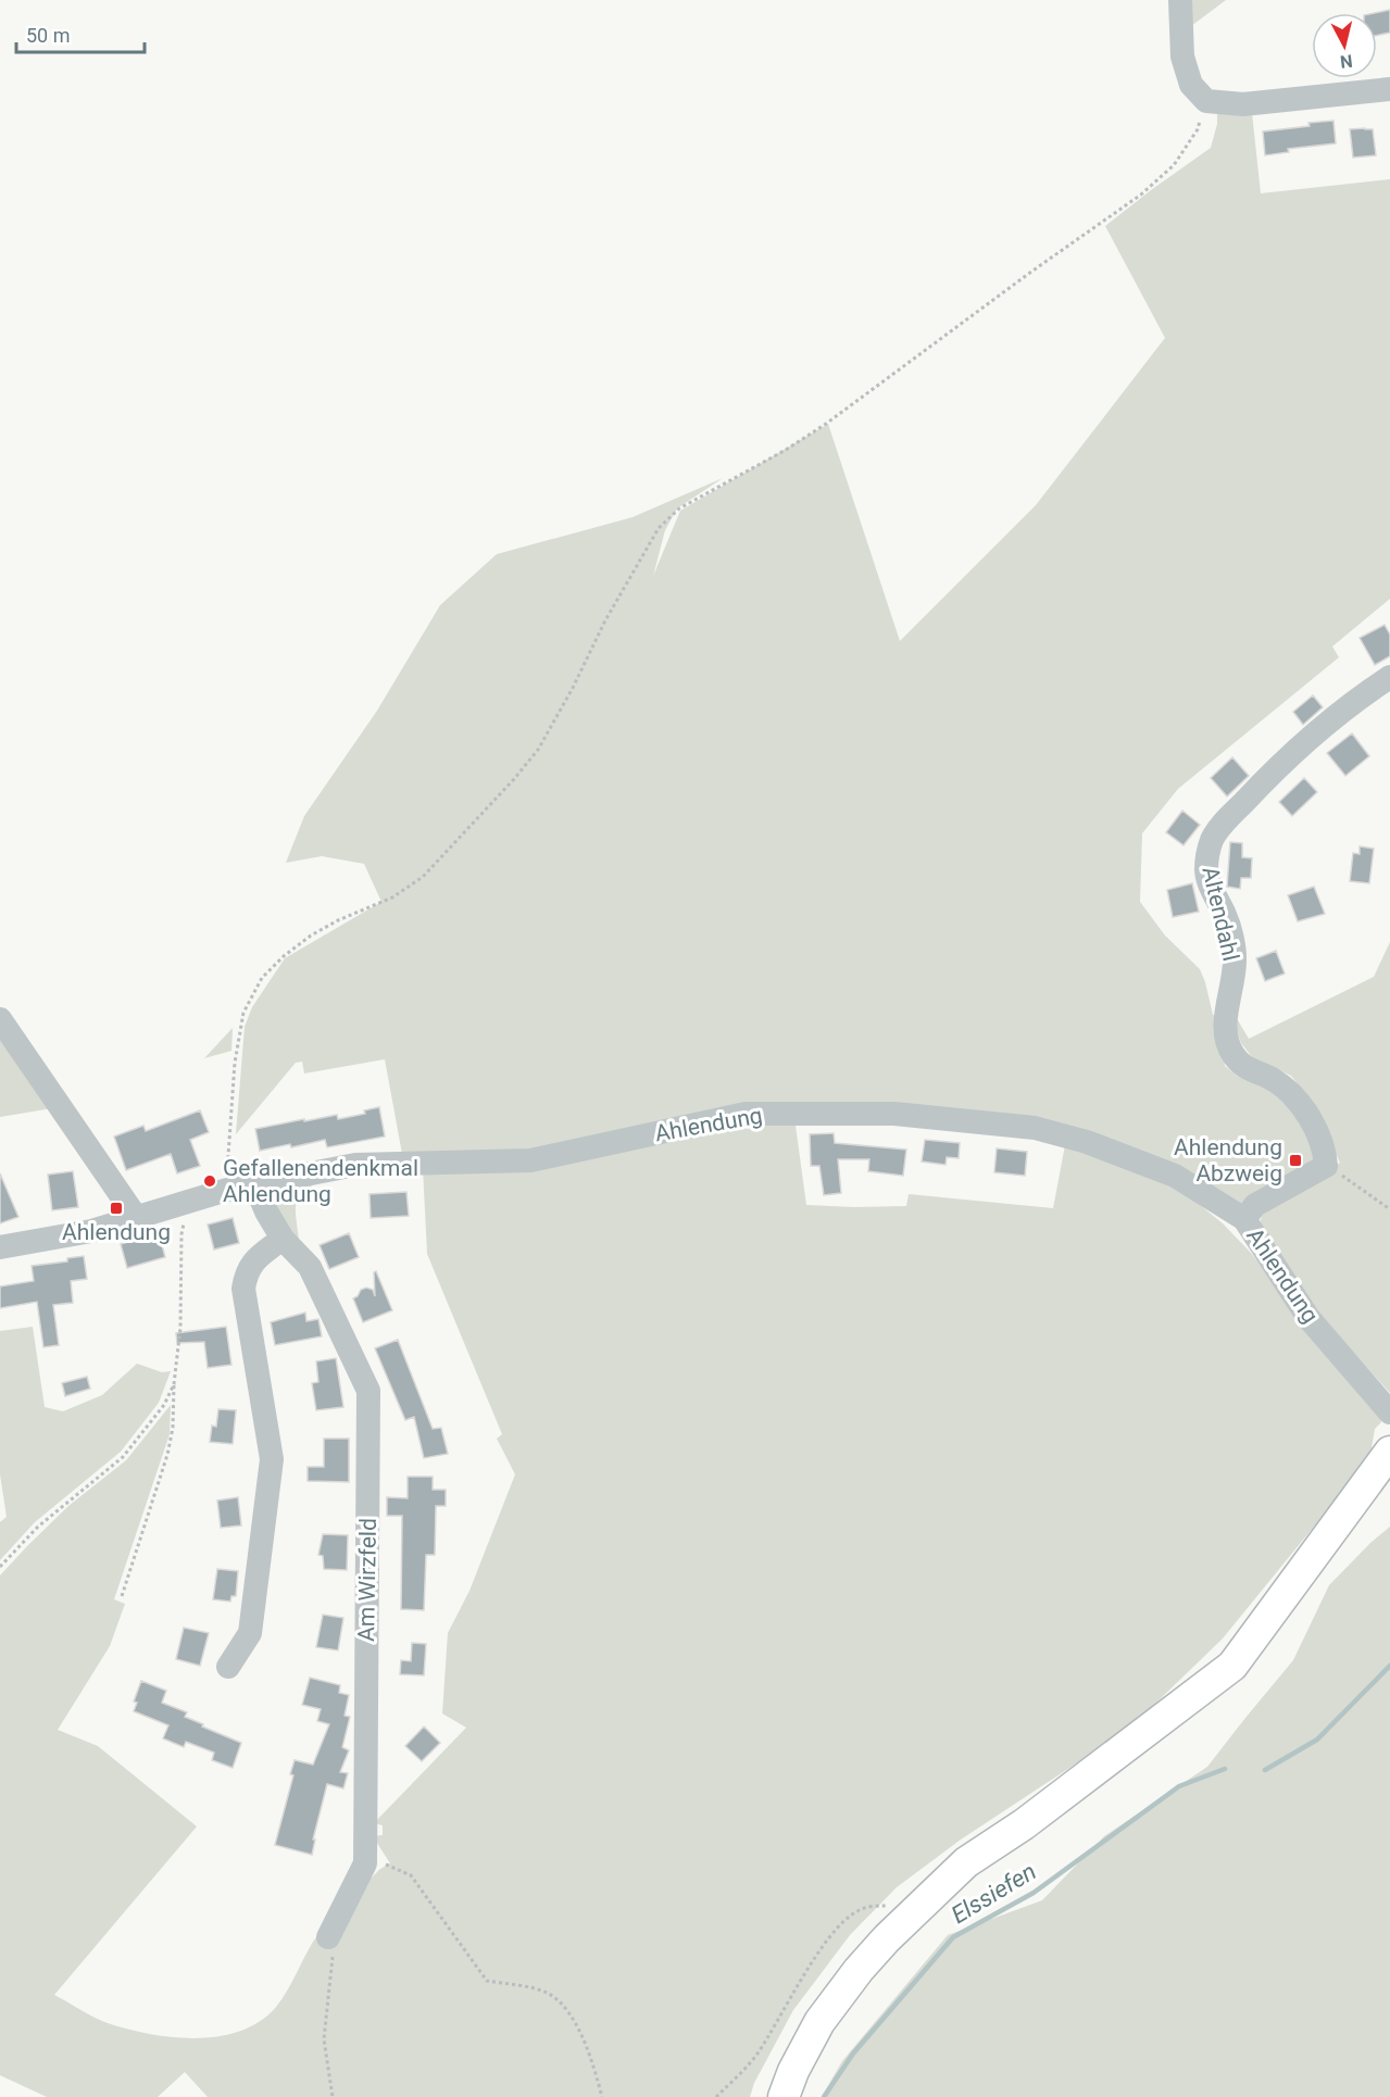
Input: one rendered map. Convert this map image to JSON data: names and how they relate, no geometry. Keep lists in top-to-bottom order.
{
  "streets": {
    "street": ["Altendahl", "Ahlendung", "Am Wirzfeld"]
  },
  "crossings": [
    ["Ahlendung", "Am Wirzfeld"]
  ],
  "water": ["Elssiefen"],
  "places": {
    "transit": ["Ahlendung Abzweig", "Ahlendung"],
    "other": ["Gefallenendenkmal Ahlendung"]
  },
  "scale_bar": "50 m",
  "north": "bottom"
}
